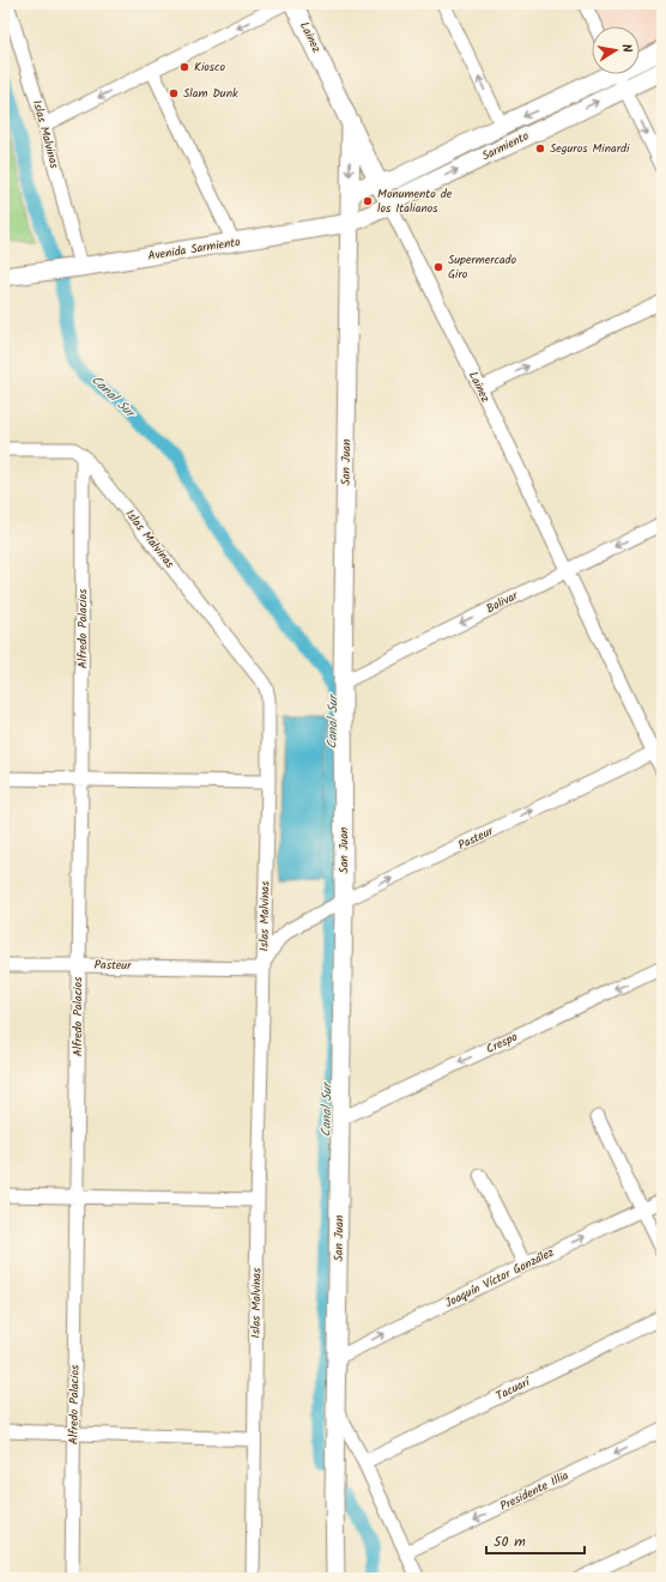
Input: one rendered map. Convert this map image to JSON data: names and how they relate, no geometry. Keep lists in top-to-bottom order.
{
  "streets": {
    "street": [
      "Lainez",
      "Islas Malvinas",
      "Sarmiento",
      "Avenida Sarmiento",
      "San Juan",
      "Bolivar",
      "Alfredo Palacios",
      "Pasteur",
      "Crespo",
      "Joaquín Víctor González",
      "Tacuarí",
      "Presidente Illia"
    ]
  },
  "crossings": [
    ["Lainez", "Sarmiento"],
    ["Lainez", "San Juan"],
    ["Lainez", "Bolivar"],
    ["Lainez", "Pasteur"],
    ["Islas Malvinas", "Avenida Sarmiento"],
    ["Islas Malvinas", "Alfredo Palacios"],
    ["Islas Malvinas", "Pasteur"],
    ["Sarmiento", "Avenida Sarmiento"],
    ["Sarmiento", "San Juan"],
    ["Avenida Sarmiento", "San Juan"],
    ["San Juan", "Bolivar"],
    ["San Juan", "Pasteur"],
    ["San Juan", "Crespo"],
    ["San Juan", "Joaquín Víctor González"],
    ["Alfredo Palacios", "Pasteur"]
  ],
  "one_way": [
    "Bolivar",
    "Pasteur",
    "Crespo",
    "Joaquín Víctor González"
  ],
  "water": ["Canal Sur"],
  "places": [
    "Kiosco",
    "Slam Dunk",
    "Seguros Minardi",
    "Monumento de los Italianos",
    "Supermercado Giro"
  ],
  "scale_bar": "50 m",
  "north": "right"
}
